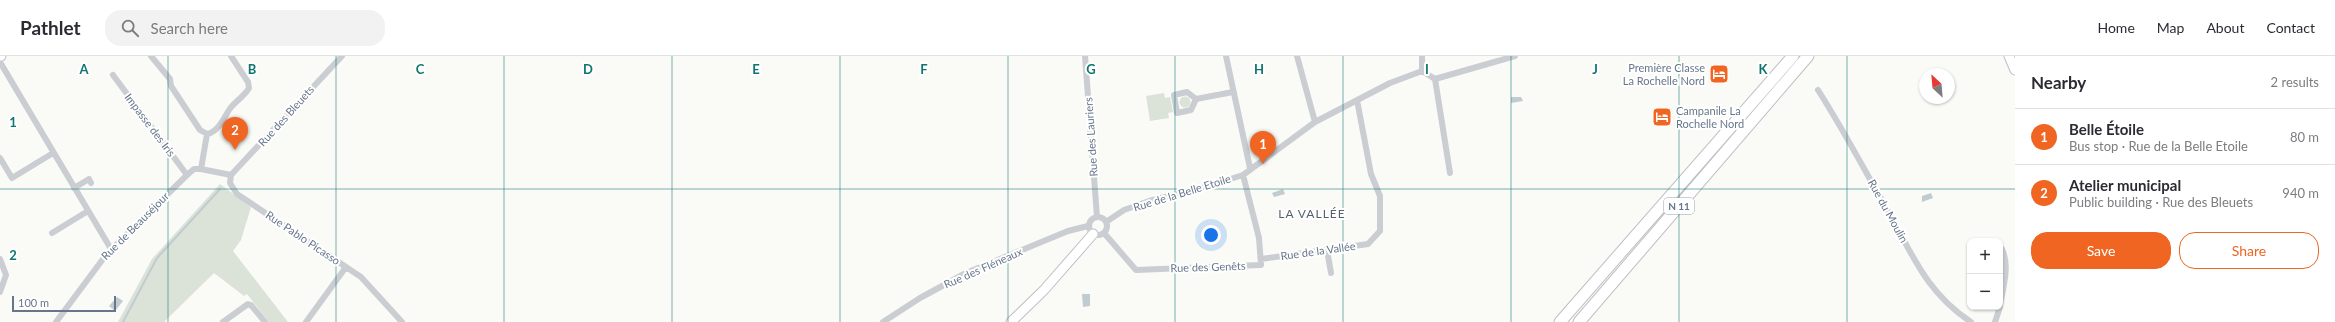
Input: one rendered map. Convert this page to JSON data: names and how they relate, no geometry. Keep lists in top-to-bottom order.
{
  "streets": {
    "highway": ["N 11"],
    "street": [
      "Rue des Bleuets",
      "Impasse des Iris",
      "Rue des Lauriers",
      "Rue de la Belle Etoile",
      "Rue du Moulin",
      "Rue de Beauséjour",
      "Rue Pablo Picasso",
      "Rue de la Vallée",
      "Rue des Genêts",
      "Rue des Fléneaux"
    ]
  },
  "crossings": [
    ["Rue des Bleuets", "Rue Pablo Picasso"],
    ["Impasse des Iris", "Rue de Beauséjour"],
    ["Rue des Lauriers", "Rue de la Belle Etoile"],
    ["Rue des Lauriers", "Rue des Genêts"],
    ["Rue des Lauriers", "Rue des Fléneaux"],
    ["Rue de la Belle Etoile", "Rue de la Vallée"],
    ["Rue de la Belle Etoile", "Rue des Genêts"],
    ["Rue de la Belle Etoile", "Rue des Fléneaux"],
    ["Rue de la Vallée", "Rue des Genêts"],
    ["Rue des Genêts", "Rue des Fléneaux"]
  ],
  "districts": ["LA VALLÉE"],
  "places": {
    "hotel": ["Première Classe La Rochelle Nord", "Campanile La Rochelle Nord"]
  },
  "scale_bar": "100 m",
  "north": "top left",
  "page": {
    "header": "Pathlet",
    "search": "Search here",
    "nav": [
      "Home",
      "Map",
      "About",
      "Contact"
    ],
    "heading": ["Nearby", "2 results"],
    "list": [
      {
        "mark": "1",
        "name": "Belle Étoile",
        "note": "Bus stop · Rue de la Belle Etoile",
        "value": "80 m"
      },
      {
        "mark": "2",
        "name": "Atelier municipal",
        "note": "Public building · Rue des Bleuets",
        "value": "940 m"
      }
    ],
    "pins": ["2", "1"],
    "buttons": ["Save", "Share"],
    "map_buttons": ["+", "−"],
    "scale": "100 m"
  },
  "grid": {
    "columns": [
      "A",
      "B",
      "C",
      "D",
      "E",
      "F",
      "G",
      "H",
      "I",
      "J",
      "K"
    ],
    "rows": ["1", "2"]
  }
}
